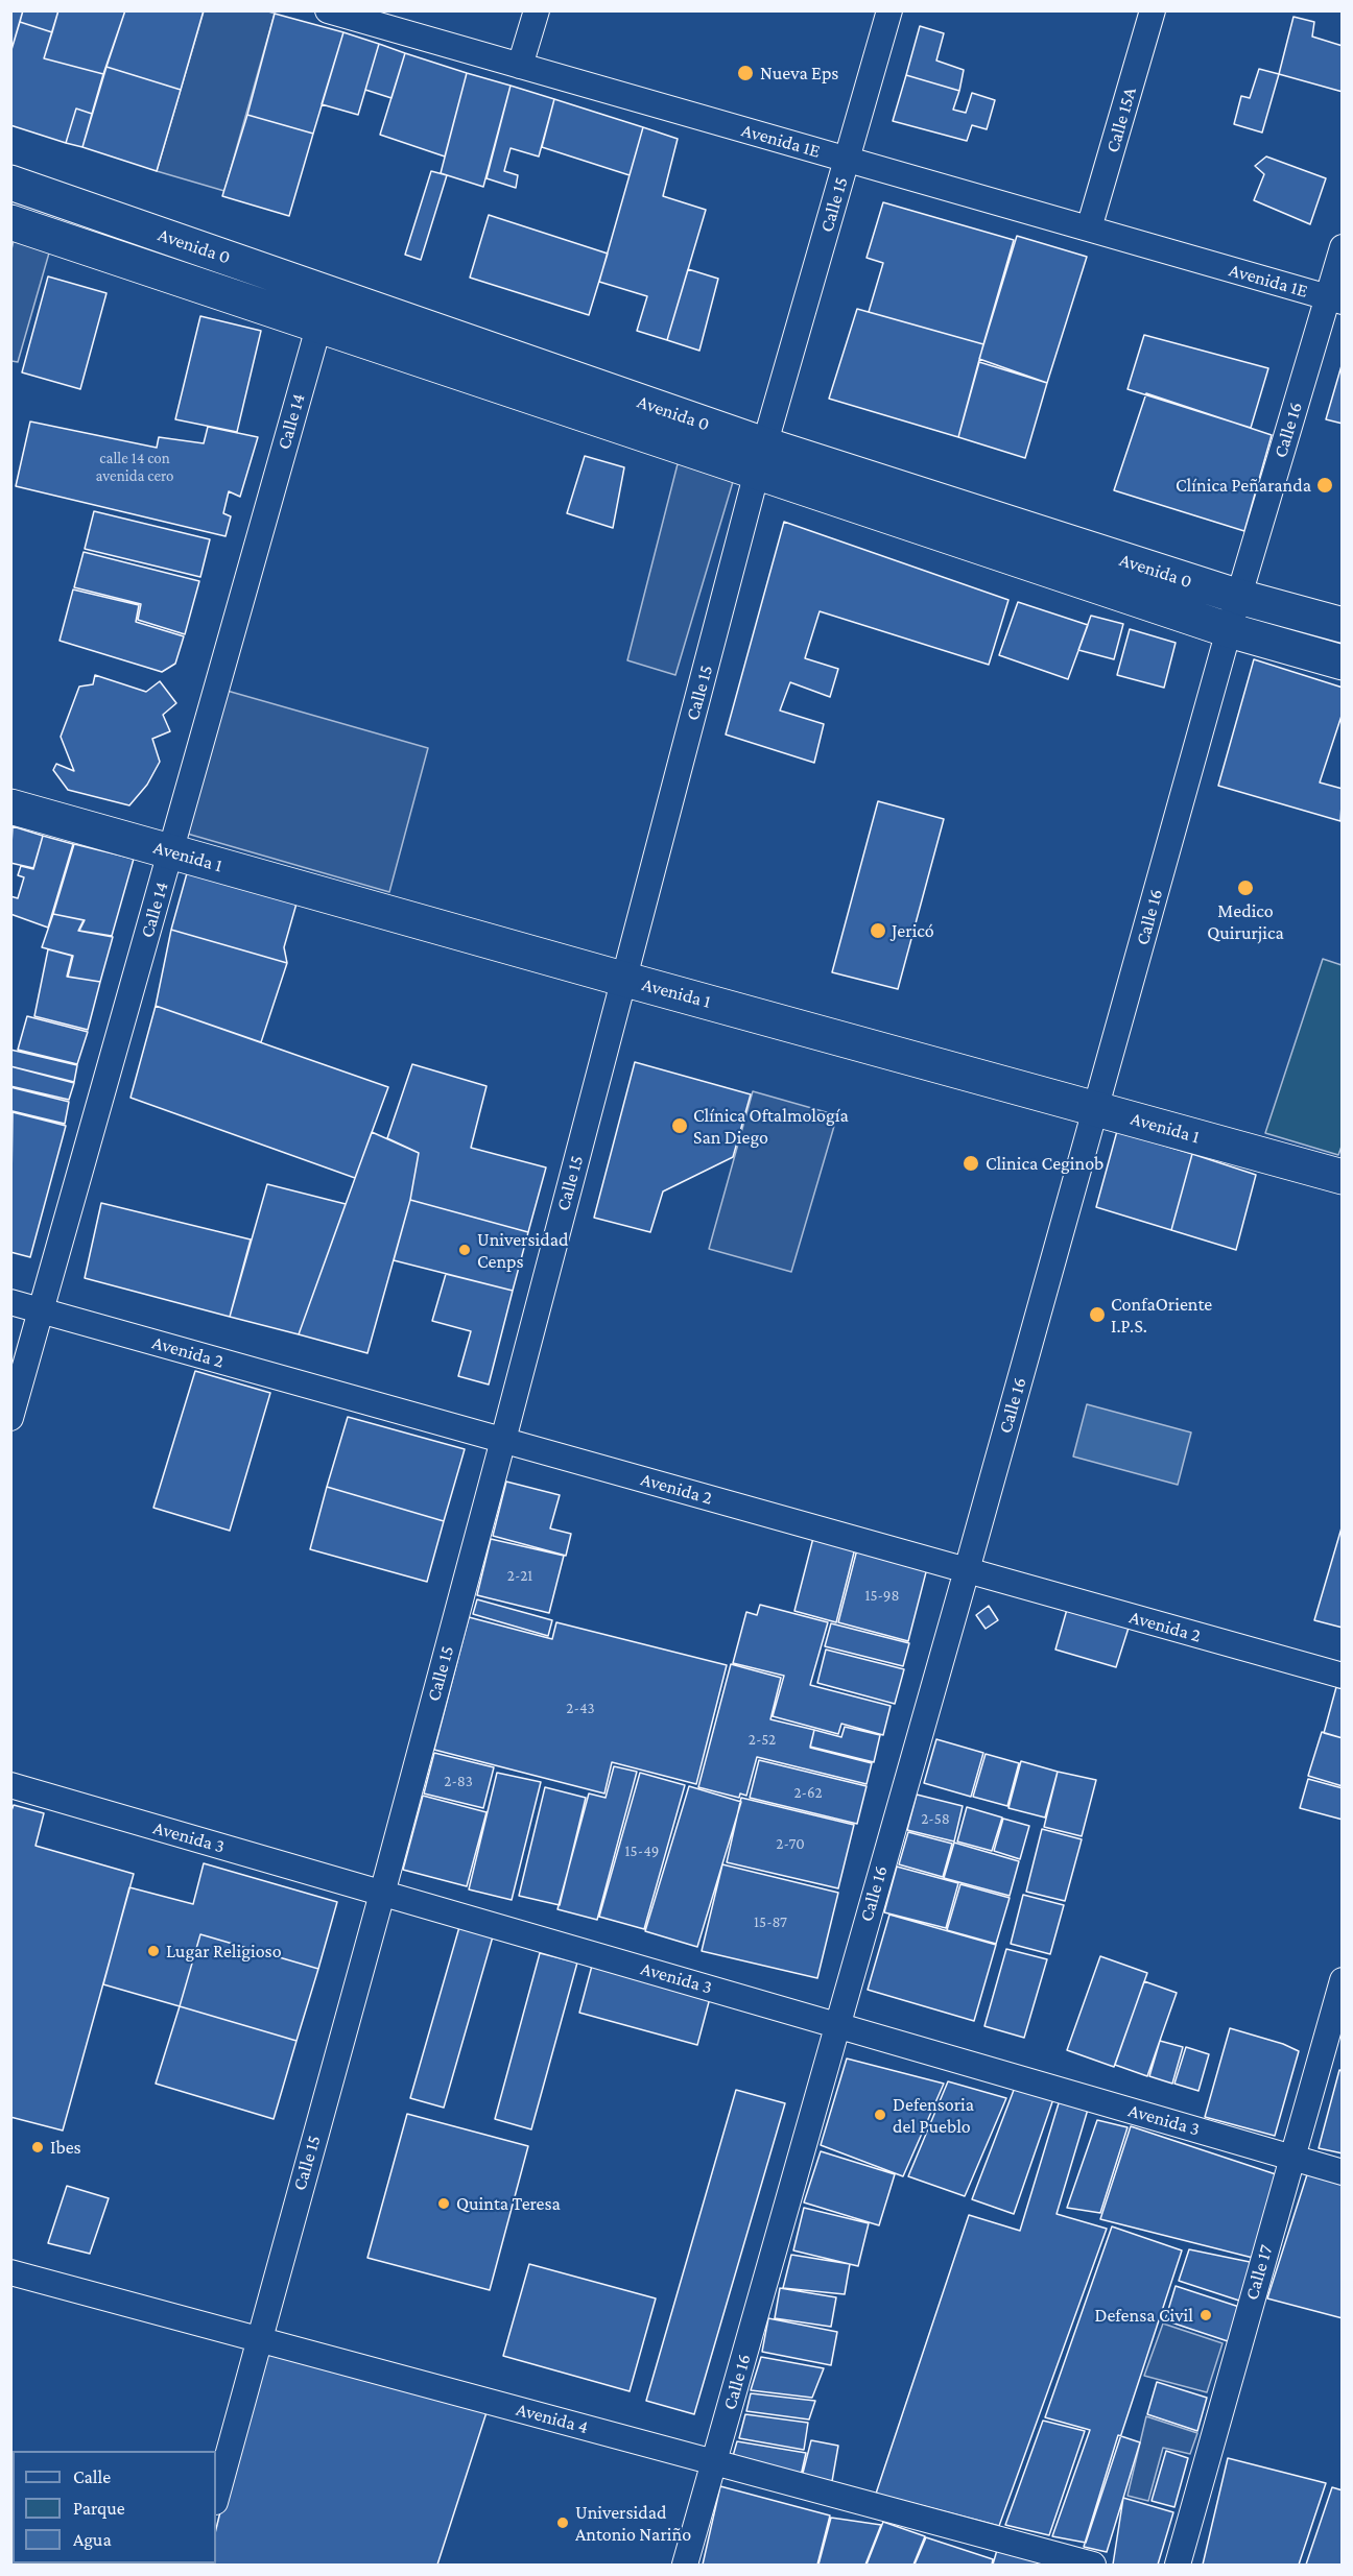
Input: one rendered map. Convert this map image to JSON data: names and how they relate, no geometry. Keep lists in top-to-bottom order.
{
  "streets": {
    "street": [
      "Calle 15A",
      "Avenida 1E",
      "Calle 15",
      "Avenida 0",
      "Calle 14",
      "Calle 16",
      "Avenida 1",
      "Avenida 2",
      "Avenida 3",
      "Calle 17",
      "Avenida 4"
    ]
  },
  "crossings": [
    ["Calle 15A", "Avenida 1E"],
    ["Avenida 1E", "Calle 15"],
    ["Avenida 1E", "Calle 16"],
    ["Calle 15", "Avenida 0"],
    ["Calle 15", "Avenida 1"],
    ["Calle 15", "Avenida 2"],
    ["Calle 15", "Avenida 3"],
    ["Calle 15", "Avenida 4"],
    ["Avenida 0", "Calle 14"],
    ["Avenida 0", "Calle 16"],
    ["Calle 14", "Avenida 1"],
    ["Calle 14", "Avenida 2"],
    ["Calle 16", "Avenida 1"],
    ["Calle 16", "Avenida 2"],
    ["Calle 16", "Avenida 3"],
    ["Calle 16", "Avenida 4"],
    ["Avenida 3", "Calle 17"]
  ],
  "places": [
    "Nueva Eps",
    "Clínica Peñaranda",
    "Medico Quirurjica",
    "Jericó",
    "Clínica Oftalmología San Diego",
    "Clinica Ceginob",
    "Universidad Cenps",
    "ConfaOriente I.P.S.",
    "Lugar Religioso",
    "Defensoria del Pueblo",
    "Ibes",
    "Quinta Teresa",
    "Defensa Civil",
    "Universidad Antonio Nariño"
  ],
  "house_numbers": [
    "calle 14 con avenida cero",
    "2-21",
    "15-98",
    "2-43",
    "2-52",
    "2-83",
    "2-62",
    "2-58",
    "2-70",
    "15-49",
    "15-87"
  ],
  "legend": ["Calle", "Parque", "Agua"]
}
